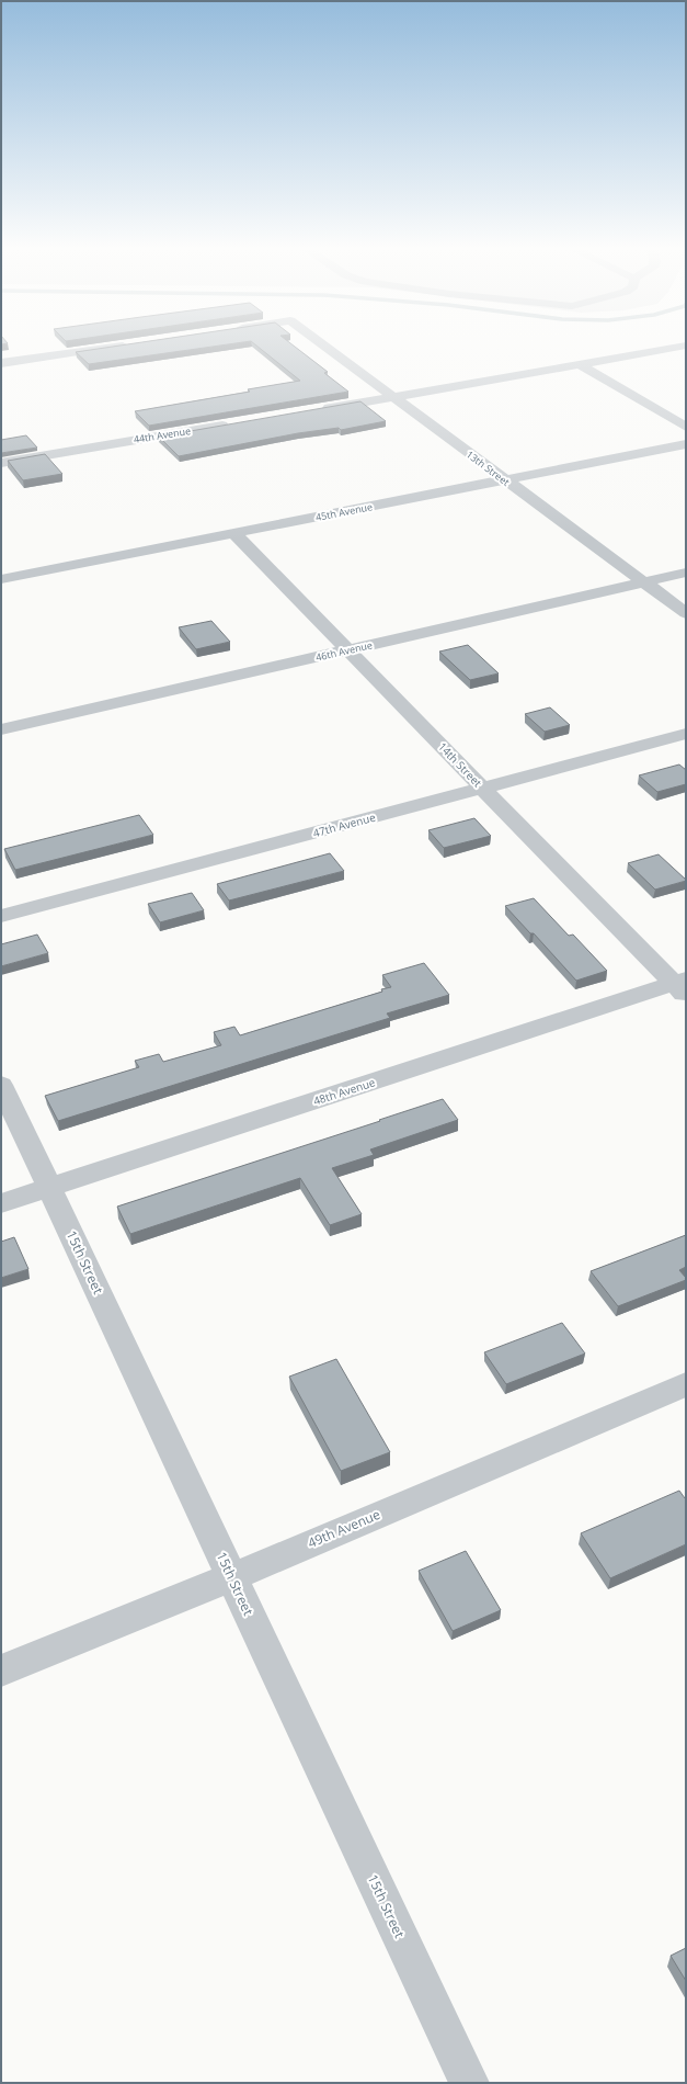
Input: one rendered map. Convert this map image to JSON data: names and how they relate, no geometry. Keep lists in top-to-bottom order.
{
  "streets": {
    "street": [
      "44th Avenue",
      "13th Street",
      "45th Avenue",
      "46th Avenue",
      "14th Street",
      "47th Avenue",
      "48th Avenue",
      "15th Street",
      "49th Avenue"
    ]
  },
  "crossings": [
    ["13th Street", "45th Avenue"],
    ["13th Street", "46th Avenue"],
    ["45th Avenue", "14th Street"],
    ["46th Avenue", "14th Street"],
    ["14th Street", "47th Avenue"],
    ["14th Street", "48th Avenue"],
    ["48th Avenue", "15th Street"],
    ["15th Street", "49th Avenue"]
  ]
}
